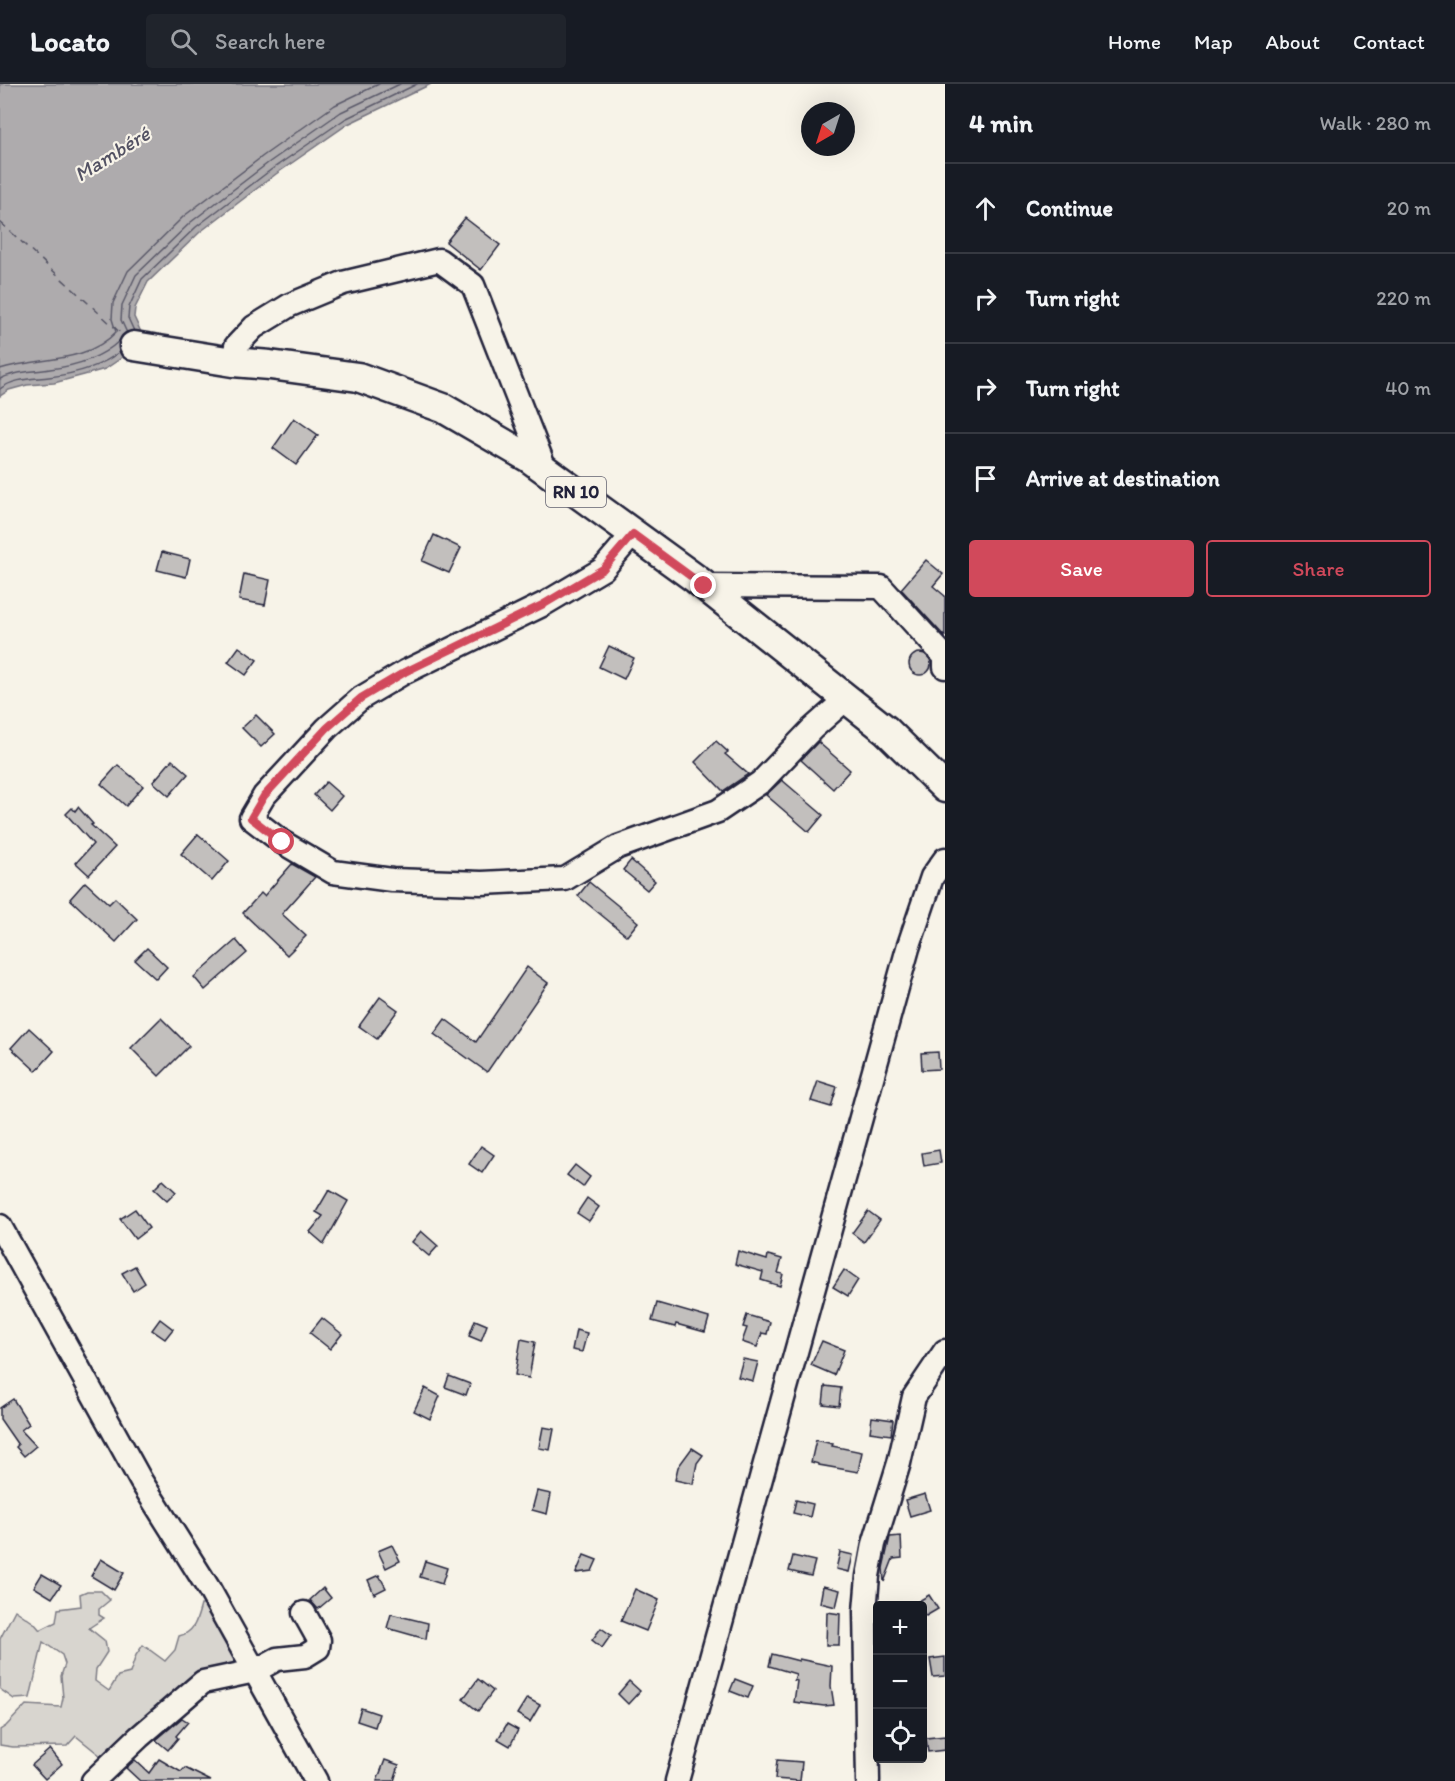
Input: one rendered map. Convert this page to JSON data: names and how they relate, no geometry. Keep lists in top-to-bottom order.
{
  "streets": {
    "main road": ["RN 10"]
  },
  "water": ["Mambéré"],
  "north": "bottom left",
  "page": {
    "header": "Locato",
    "search": "Search here",
    "nav": [
      "Home",
      "Map",
      "About",
      "Contact"
    ],
    "heading": ["4 min", "Walk · 280 m"],
    "list": [
      ["Continue", "20 m"],
      ["Turn right", "220 m"],
      ["Turn right", "40 m"],
      "Arrive at destination"
    ],
    "buttons": ["Save", "Share"],
    "map_buttons": ["+", "−"]
  }
}
